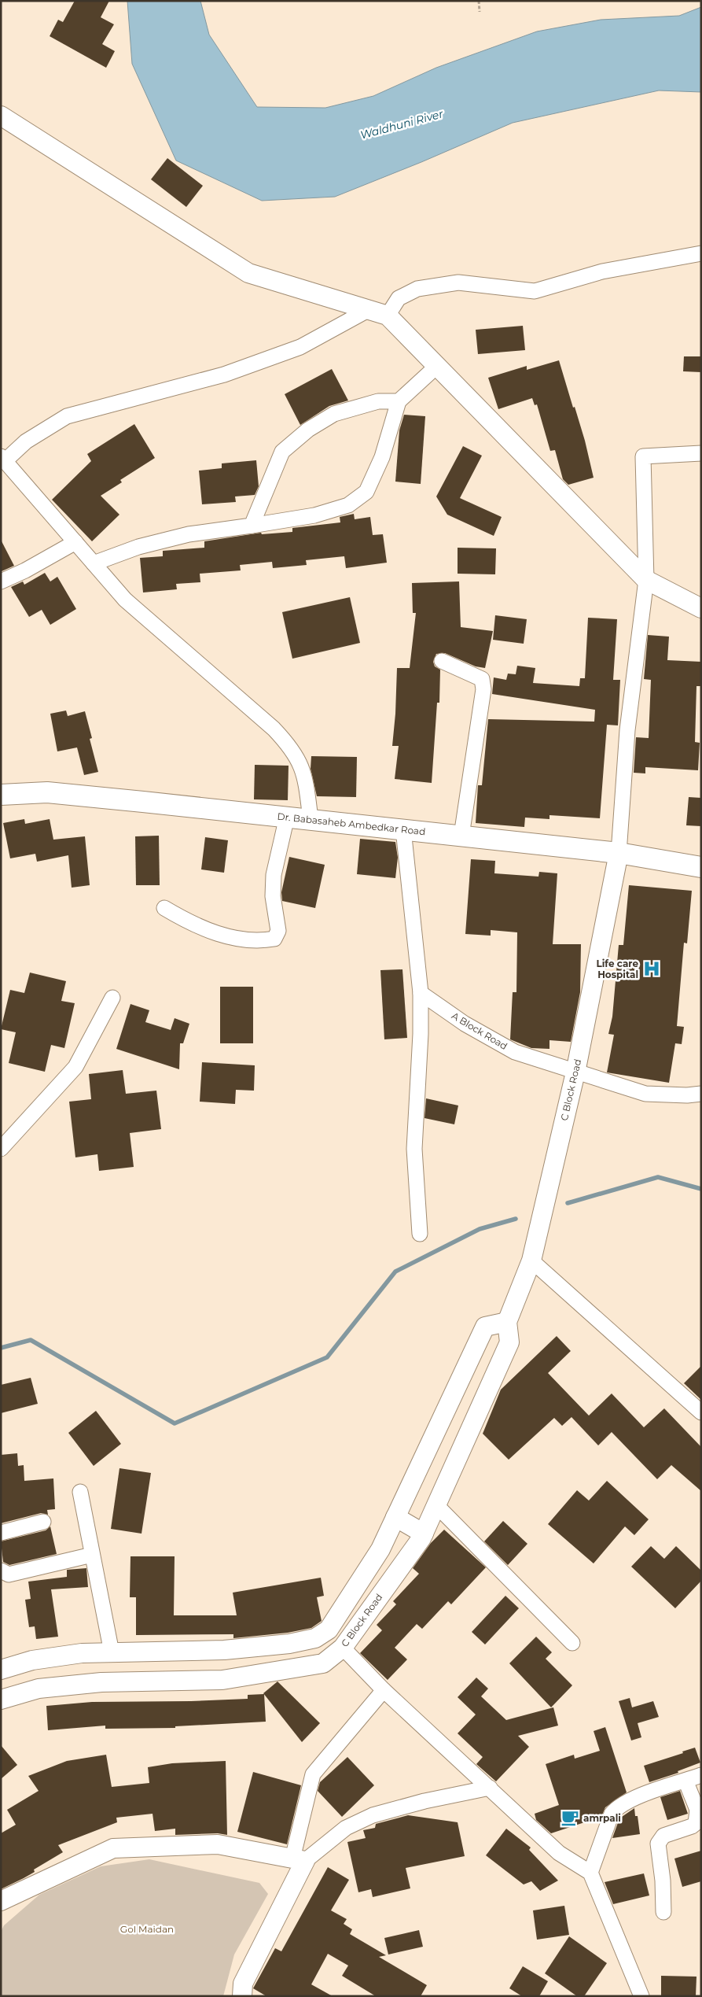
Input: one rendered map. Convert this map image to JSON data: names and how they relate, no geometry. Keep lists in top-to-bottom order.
{
  "streets": {
    "main road": ["Dr. Babasaheb Ambedkar Road"],
    "street": ["A Block Road", "C Block Road"]
  },
  "crossings": [
    ["Dr. Babasaheb Ambedkar Road", "C Block Road"],
    ["A Block Road", "C Block Road"]
  ],
  "water": ["Waldhuni River"],
  "parks": ["Gol Maidan"],
  "places": {
    "hospital": ["Life care Hospital"],
    "cafe": ["amrpali"]
  }
}
